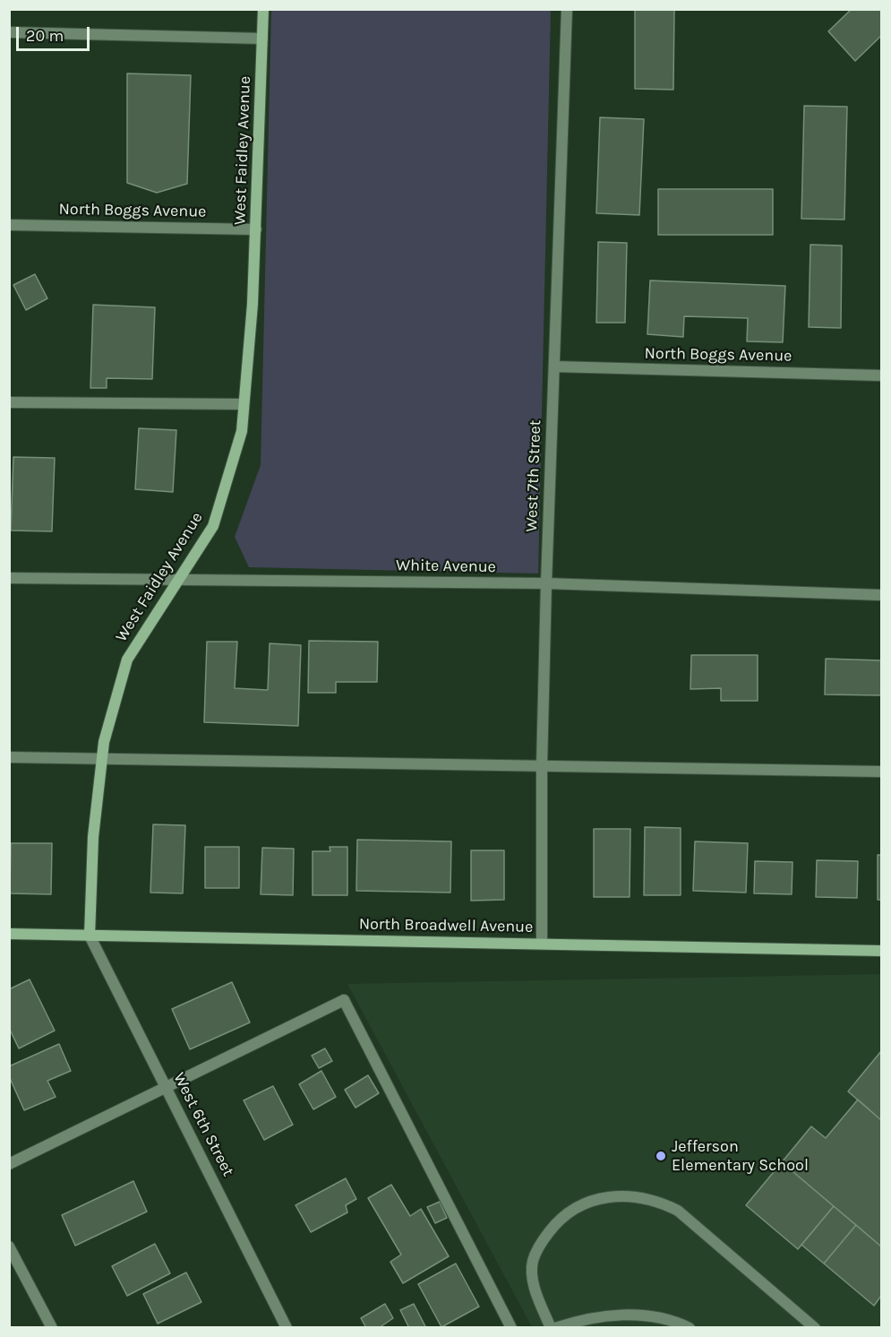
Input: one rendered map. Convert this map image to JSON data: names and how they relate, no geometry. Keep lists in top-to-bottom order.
{
  "streets": {
    "street": [
      "West Faidley Avenue",
      "North Boggs Avenue",
      "West 7th Street",
      "White Avenue",
      "North Broadwell Avenue",
      "West 6th Street"
    ]
  },
  "crossings": [
    ["West Faidley Avenue", "North Boggs Avenue"],
    ["West Faidley Avenue", "White Avenue"],
    ["West Faidley Avenue", "North Broadwell Avenue"],
    ["West Faidley Avenue", "West 6th Street"],
    ["North Boggs Avenue", "West 7th Street"],
    ["West 7th Street", "White Avenue"],
    ["West 7th Street", "North Broadwell Avenue"],
    ["North Broadwell Avenue", "West 6th Street"]
  ],
  "places": ["Jefferson Elementary School"],
  "scale_bar": "20 m"
}
